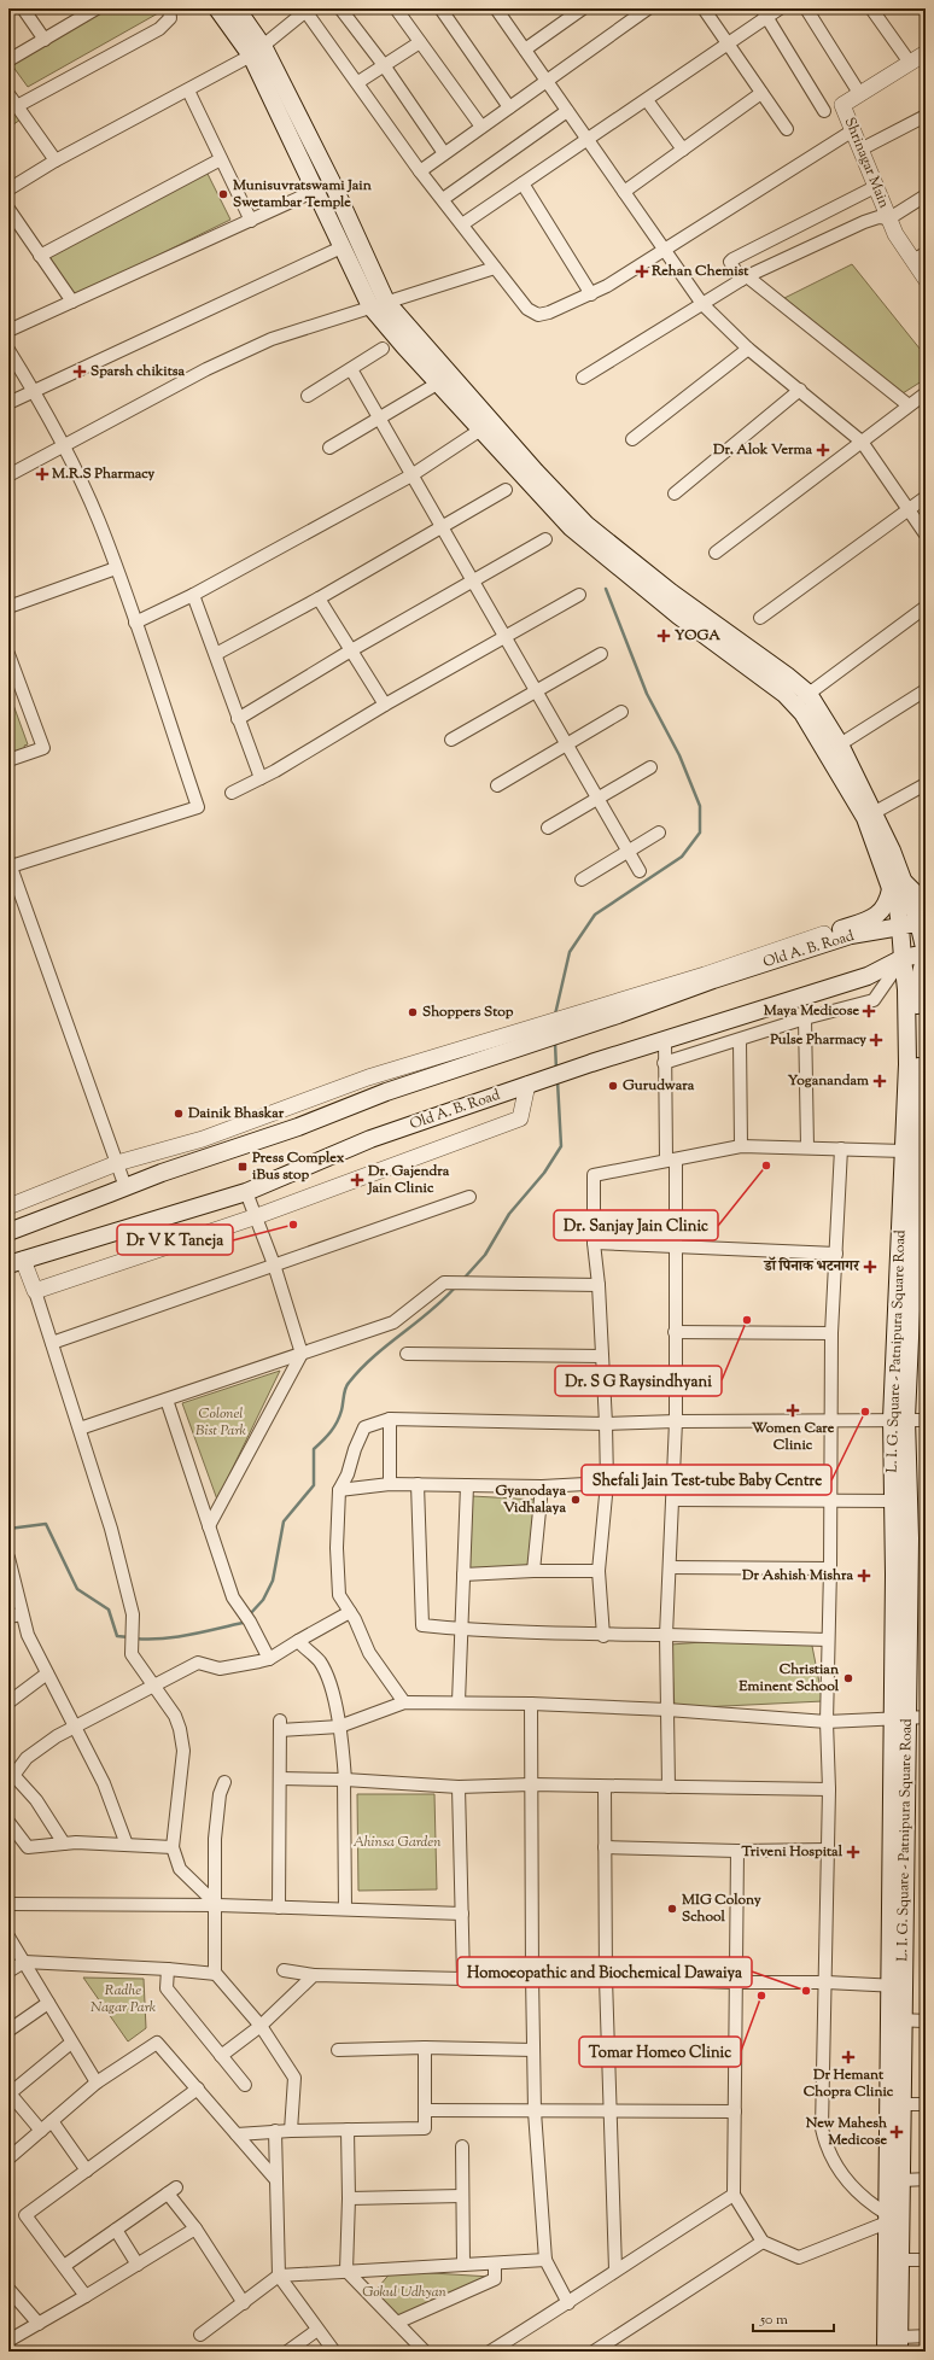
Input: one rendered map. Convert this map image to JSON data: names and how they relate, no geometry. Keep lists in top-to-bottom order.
{
  "streets": {
    "main road": ["Old A. B. Road", "L. I. G. Square - Patnipura Square Road"],
    "street": ["Shrinagar Main"]
  },
  "crossings": [
    ["Old A. B. Road", "L. I. G. Square - Patnipura Square Road"]
  ],
  "parks": [
    "Colonel Bist Park",
    "Ahinsa Garden",
    "Radhe Nagar Park",
    "Gokul Udhyan"
  ],
  "places": {
    "other": [
      "Munisuvratswami Jain Swetambar Temple",
      "Shoppers Stop",
      "Gurudwara",
      "Dainik Bhaskar",
      "Dr. Sanjay Jain Clinic",
      "Dr V K Taneja",
      "Dr. S G Raysindhyani",
      "Shefali Jain Test-tube Baby Centre",
      "Gyanodaya Vidhalaya",
      "Christian Eminent School",
      "MIG Colony School",
      "Homoeopathic and Biochemical Dawaiya",
      "Tomar Homeo Clinic"
    ],
    "health": [
      "Rehan Chemist",
      "Sparsh chikitsa",
      "Dr. Alok Verma",
      "M.R.S Pharmacy",
      "YOGA",
      "Maya Medicose",
      "Pulse Pharmacy",
      "Yoganandam",
      "Dr. Gajendra Jain Clinic",
      "डॉ पिनाक भटनागर",
      "Women Care Clinic",
      "Dr Ashish Mishra",
      "Triveni Hospital",
      "Dr Hemant Chopra Clinic",
      "New Mahesh Medicose"
    ],
    "transit": ["Press Complex iBus stop"]
  },
  "scale_bar": "50 m"
}
